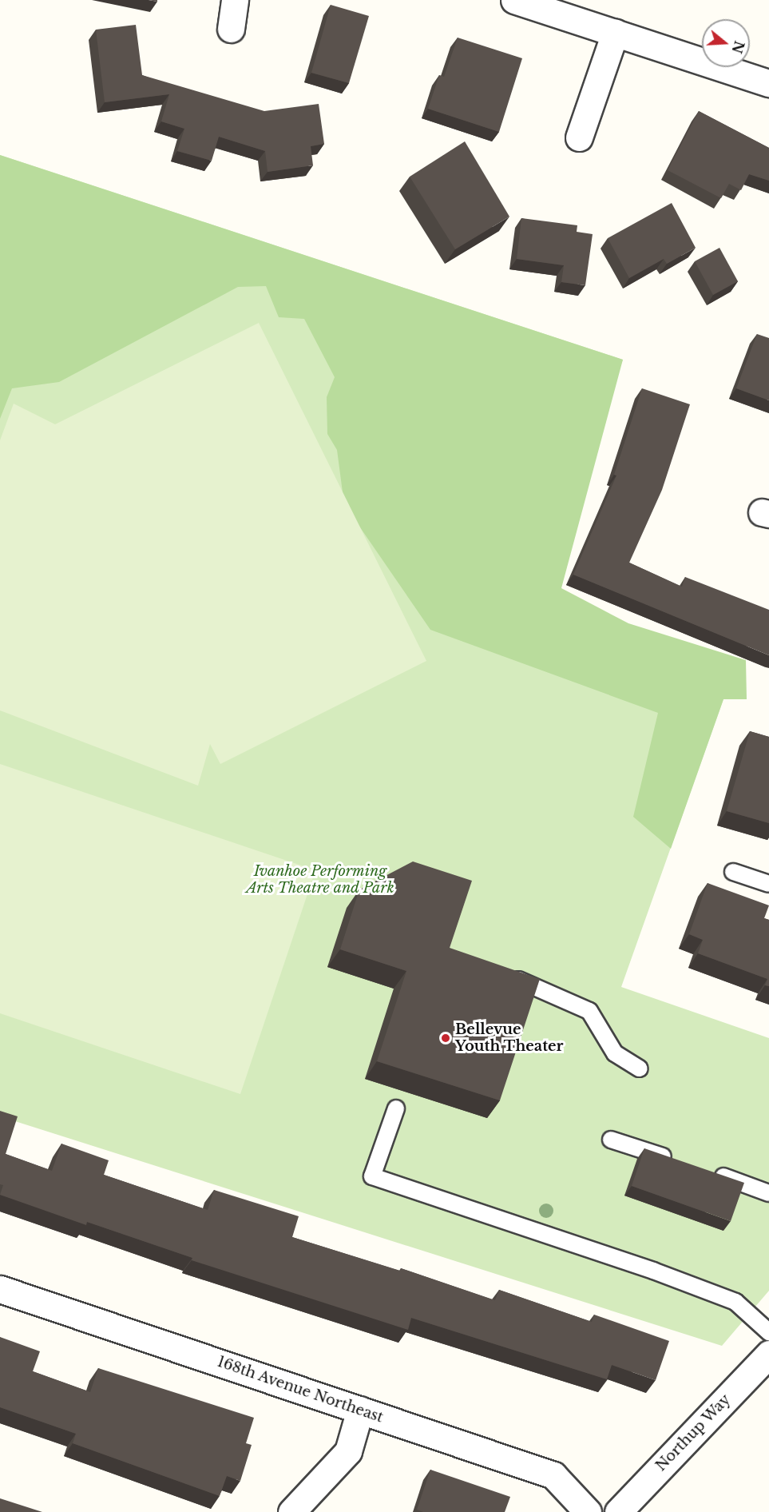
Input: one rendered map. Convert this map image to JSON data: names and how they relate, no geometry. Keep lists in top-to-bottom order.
{
  "streets": {
    "street": ["168th Avenue Northeast", "Northup Way"]
  },
  "parks": ["Ivanhoe Performing Arts Theatre and Park"],
  "places": ["Bellevue Youth Theater"],
  "north": "right"
}
